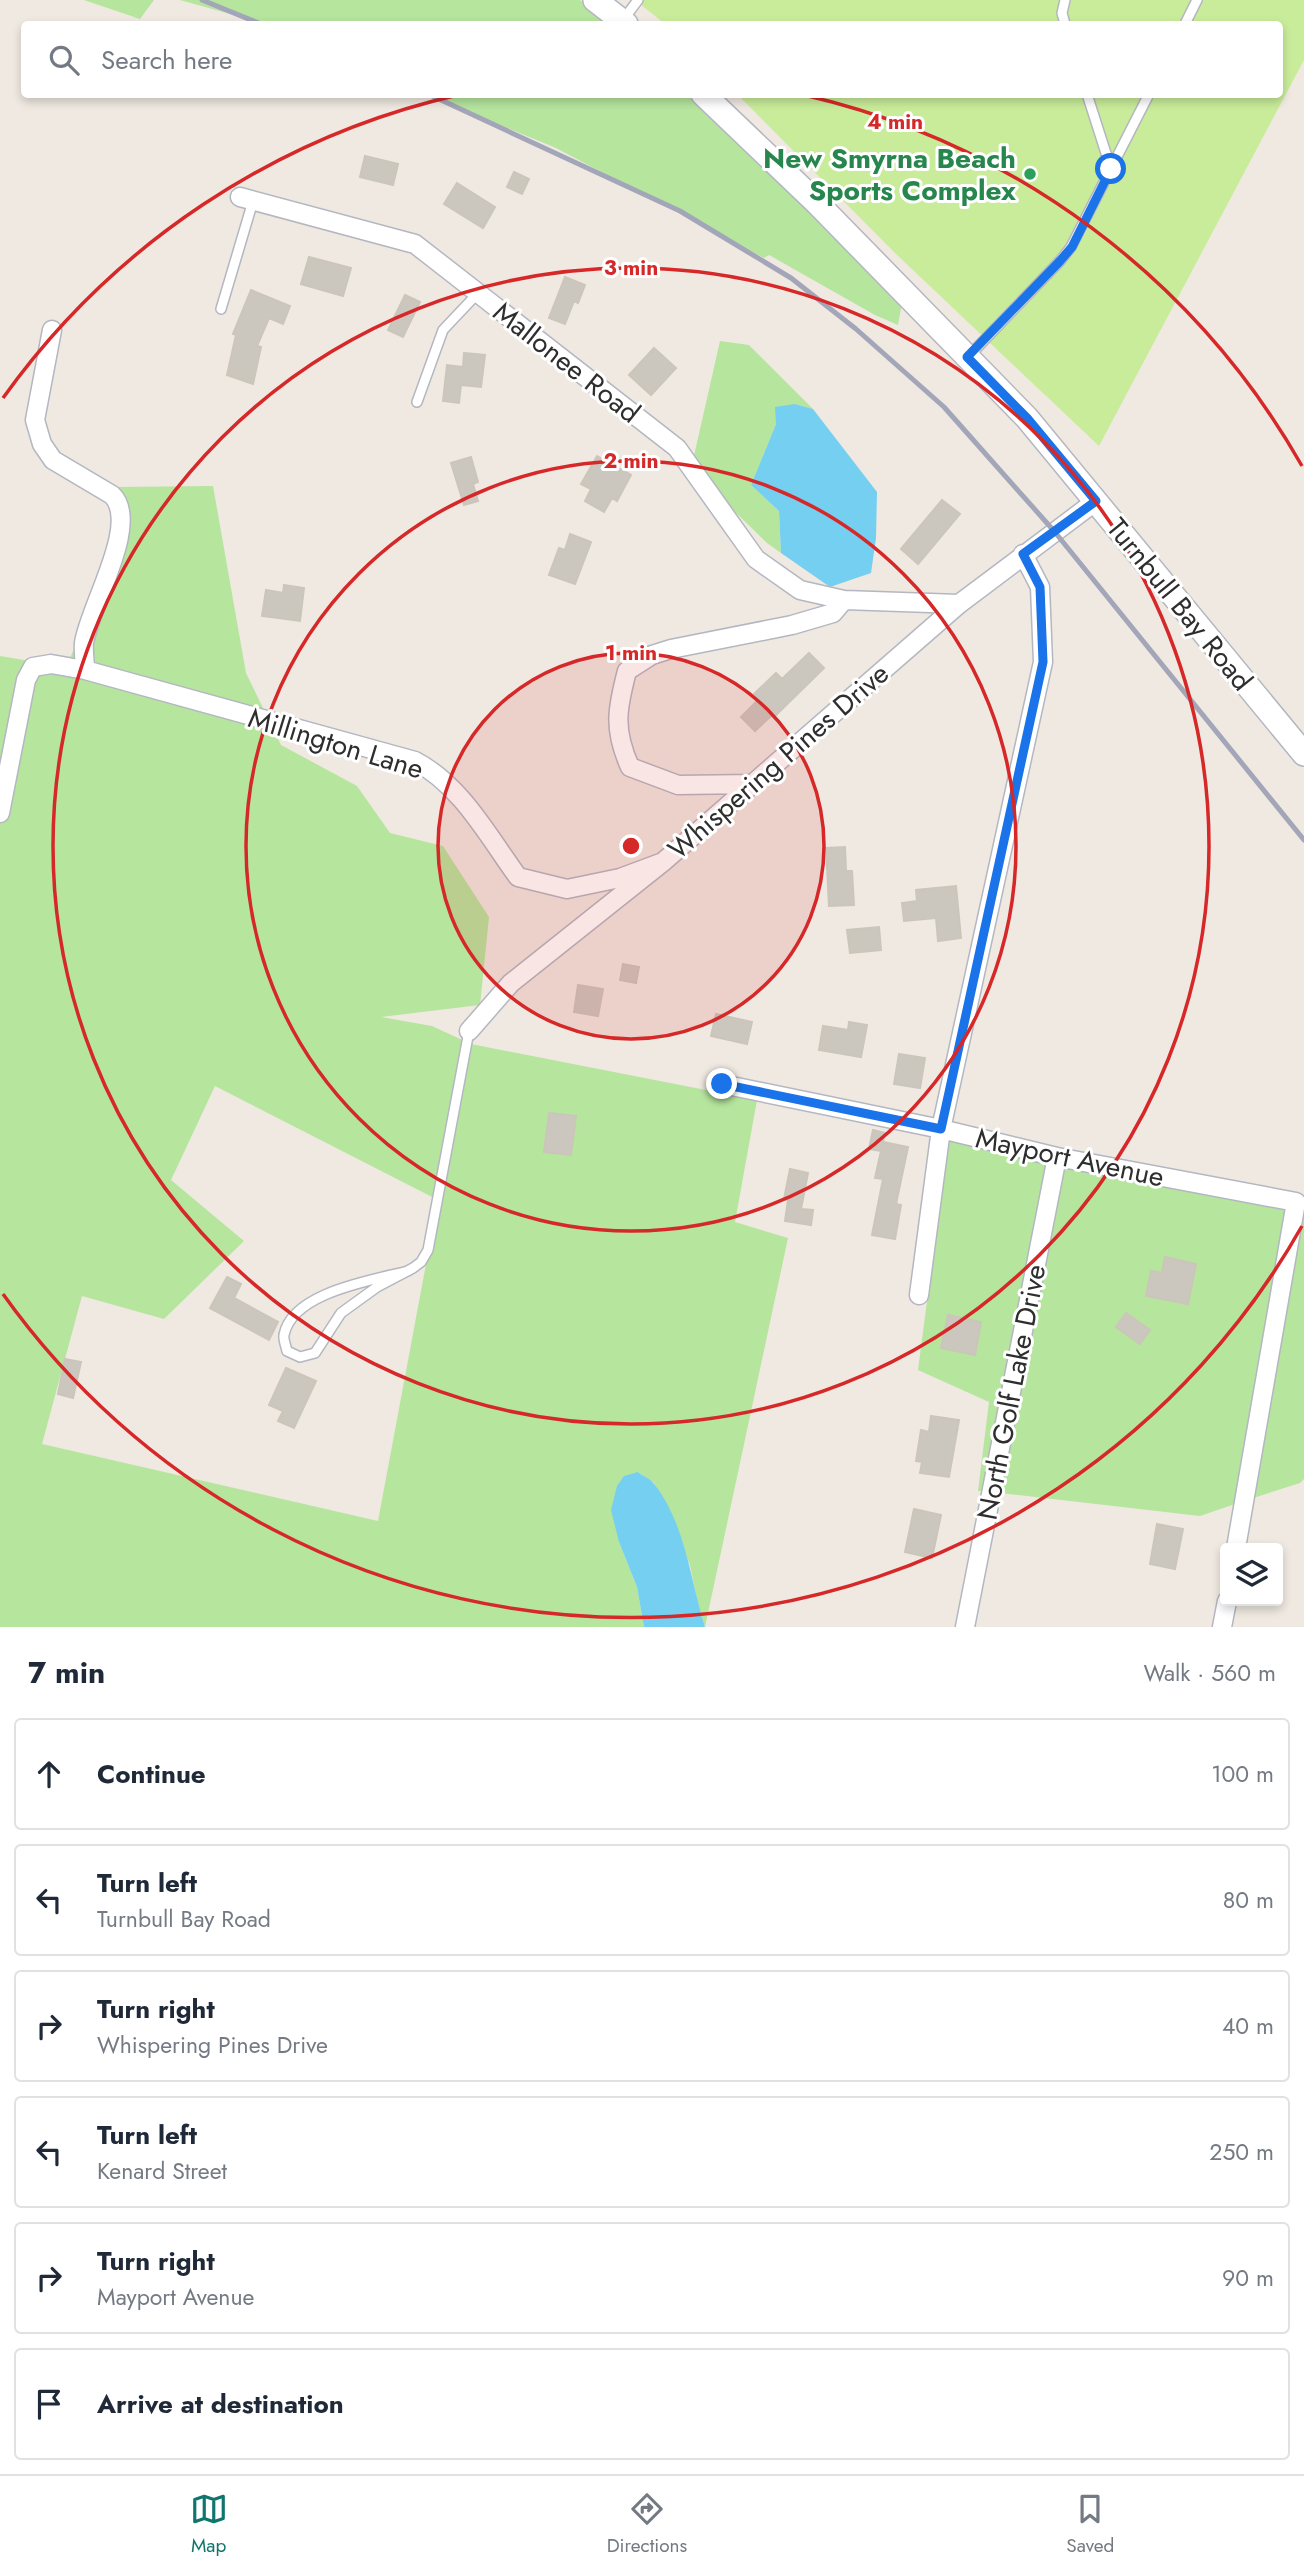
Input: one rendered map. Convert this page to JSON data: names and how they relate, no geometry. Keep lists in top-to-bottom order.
{
  "streets": {
    "street": [
      "Mallonee Road",
      "Turnbull Bay Road",
      "Millington Lane",
      "Whispering Pines Drive",
      "Mayport Avenue",
      "North Golf Lake Drive"
    ]
  },
  "crossings": [
    ["Mallonee Road", "Whispering Pines Drive"],
    ["Turnbull Bay Road", "Whispering Pines Drive"],
    ["Millington Lane", "Whispering Pines Drive"],
    ["Mayport Avenue", "North Golf Lake Drive"]
  ],
  "places": ["New Smyrna Beach Sports Complex"],
  "page": {
    "search": "Search here",
    "heading": ["7 min", "Walk · 560 m"],
    "list": [
      ["Continue", "100 m"],
      ["Turn left", "Turnbull Bay Road", "80 m"],
      ["Turn right", "Whispering Pines Drive", "40 m"],
      ["Turn left", "Kenard Street", "250 m"],
      ["Turn right", "Mayport Avenue", "90 m"],
      "Arrive at destination"
    ],
    "nav": ["Map", "Directions", "Saved"]
  },
  "rings": [
    "4 min",
    "3 min",
    "2 min",
    "1 min"
  ]
}
